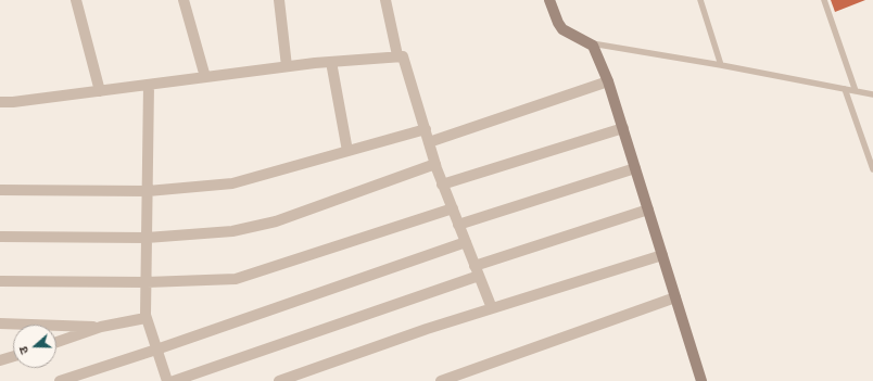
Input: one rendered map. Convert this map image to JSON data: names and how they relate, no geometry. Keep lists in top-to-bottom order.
{
  "north": "left"
}
